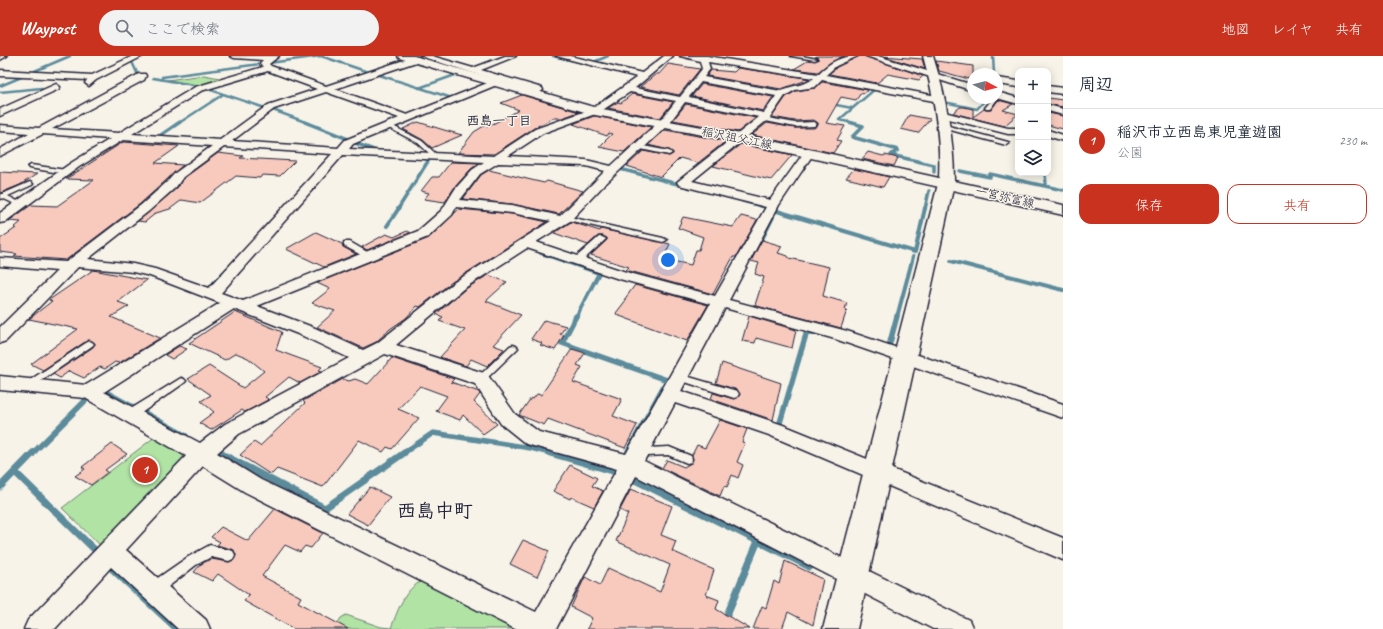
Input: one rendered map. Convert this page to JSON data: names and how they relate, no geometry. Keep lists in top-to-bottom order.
{
  "streets": {
    "main road": ["稲沢祖父江線", "一宮弥富線"]
  },
  "crossings": [
    ["稲沢祖父江線", "一宮弥富線"]
  ],
  "districts": ["西島一丁目", "西島中町"],
  "north": "right",
  "page": {
    "header": "Waypost",
    "search": "ここで検索",
    "nav": ["地図", "レイヤ", "共有"],
    "heading": "周辺",
    "map_buttons": ["+", "−"],
    "list": [
      {
        "mark": "1",
        "name": "稲沢市立西島東児童遊園",
        "note": "公園",
        "value": "230 m"
      }
    ],
    "buttons": ["保存", "共有"],
    "pins": "1"
  }
}
